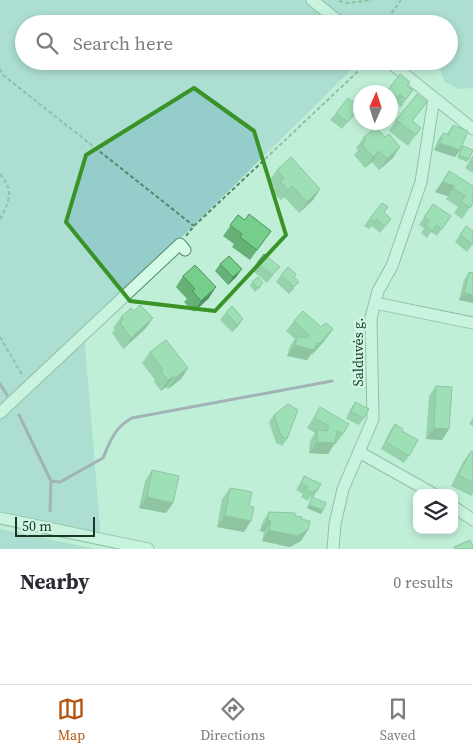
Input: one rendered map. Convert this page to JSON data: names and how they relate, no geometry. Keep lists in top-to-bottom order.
{
  "streets": {
    "street": ["Salduvės g."]
  },
  "scale_bar": "50 m",
  "north": "top",
  "page": {
    "search": "Search here",
    "scale": "50 m",
    "heading": ["Nearby", "0 results"],
    "nav": ["Map", "Directions", "Saved"]
  }
}
